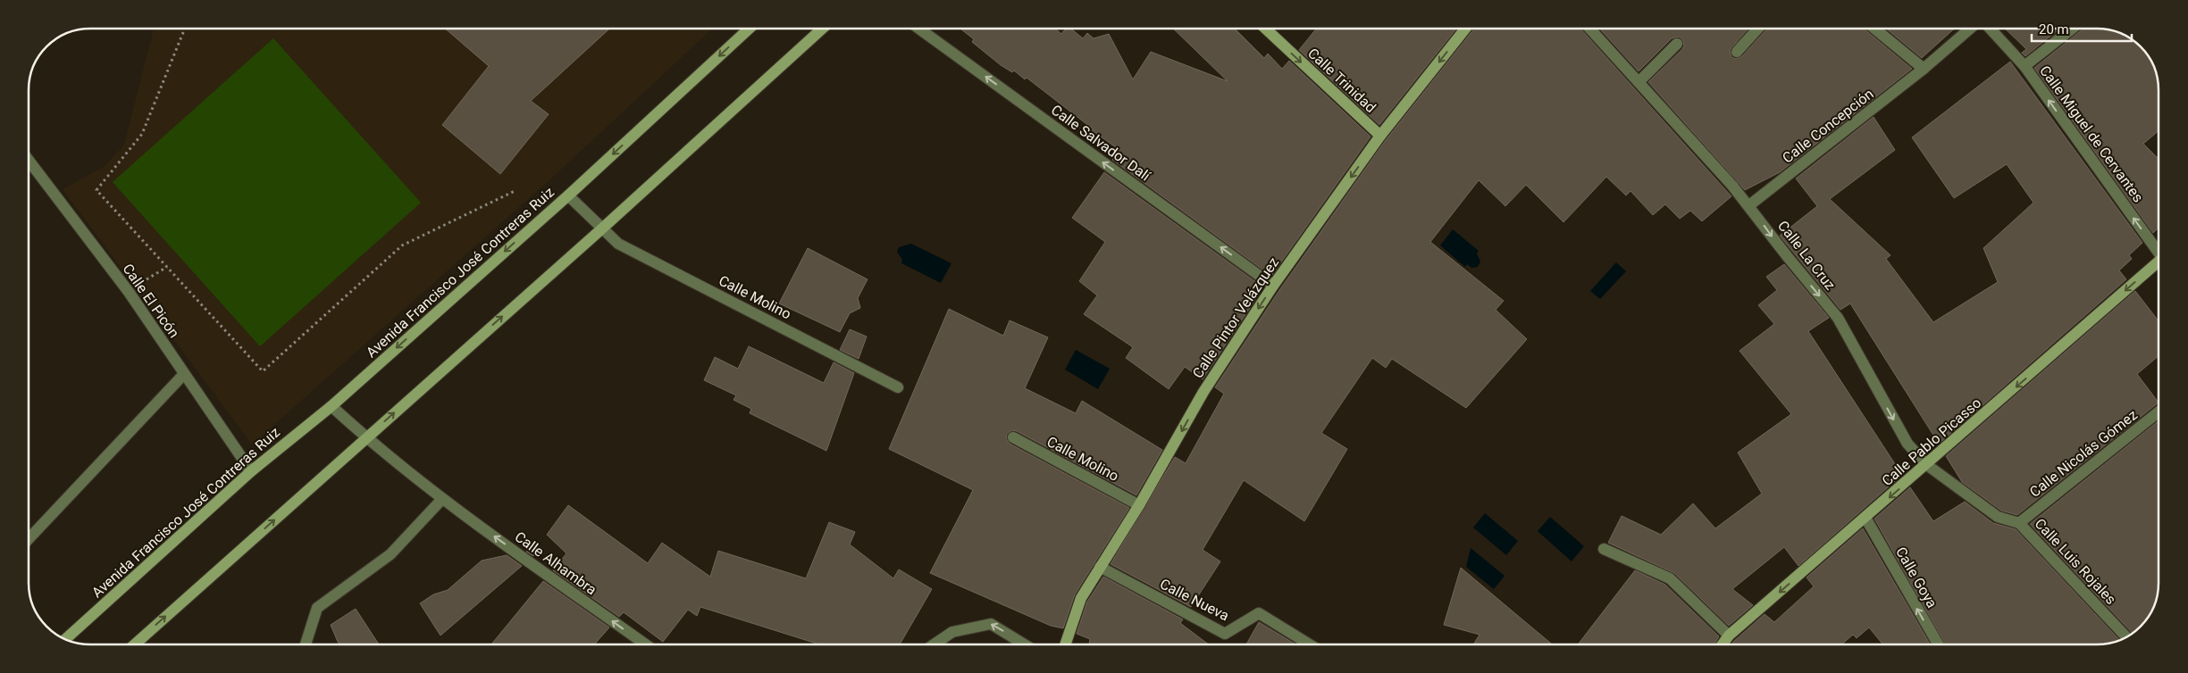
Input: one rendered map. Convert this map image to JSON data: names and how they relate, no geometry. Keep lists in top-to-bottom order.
{
  "streets": {
    "street": [
      "Calle Trinidad",
      "Calle Concepción",
      "Calle Miguel de Cervantes",
      "Calle Salvador Dalí",
      "Calle La Cruz",
      "Avenida Francisco José Contreras Ruiz",
      "Calle Molino",
      "Calle El Picón",
      "Calle Pintor Velázquez",
      "Calle Pablo Picasso",
      "Calle Nicolás Gómez",
      "Calle Luis Rojales",
      "Calle Alhambra",
      "Calle Goya",
      "Calle Nueva"
    ]
  },
  "crossings": [
    ["Calle Trinidad", "Calle Pintor Velázquez"],
    ["Calle Concepción", "Calle La Cruz"],
    ["Calle Salvador Dalí", "Calle Pintor Velázquez"],
    ["Calle La Cruz", "Calle Pablo Picasso"],
    ["Calle La Cruz", "Calle Luis Rojales"],
    ["Avenida Francisco José Contreras Ruiz", "Calle Molino"],
    ["Avenida Francisco José Contreras Ruiz", "Calle El Picón"],
    ["Calle Molino", "Calle Pintor Velázquez"],
    ["Calle Pintor Velázquez", "Calle Nueva"],
    ["Calle Pablo Picasso", "Calle Luis Rojales"],
    ["Calle Pablo Picasso", "Calle Goya"],
    ["Calle Nicolás Gómez", "Calle Luis Rojales"]
  ],
  "one_way": [
    "Calle Trinidad",
    "Calle Miguel de Cervantes",
    "Calle Salvador Dalí",
    "Calle La Cruz",
    "Calle Pintor Velázquez",
    "Calle Pablo Picasso",
    "Calle Alhambra",
    "Calle Goya"
  ],
  "scale_bar": "20 m"
}
